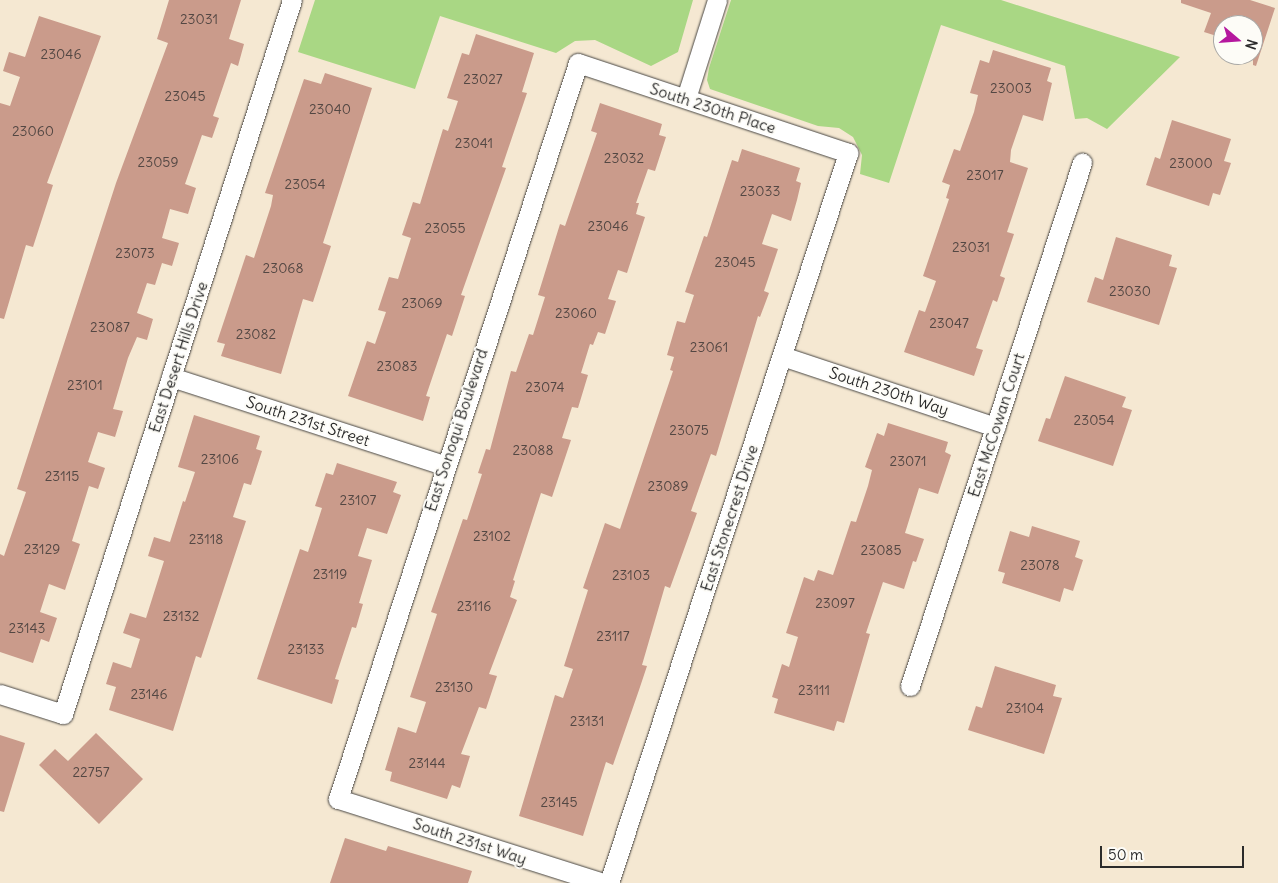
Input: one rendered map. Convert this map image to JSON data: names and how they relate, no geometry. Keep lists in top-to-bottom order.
{
  "streets": {
    "street": [
      "South 230th Place",
      "East Desert Hills Drive",
      "South 230th Way",
      "South 231st Street",
      "East McCowan Court",
      "East Sonoqui Boulevard",
      "East Stonecrest Drive",
      "South 231st Way"
    ]
  },
  "crossings": [
    ["South 230th Place", "East Sonoqui Boulevard"],
    ["South 230th Place", "East Stonecrest Drive"],
    ["East Desert Hills Drive", "South 231st Street"],
    ["South 230th Way", "East McCowan Court"],
    ["South 230th Way", "East Stonecrest Drive"],
    ["South 231st Street", "East Sonoqui Boulevard"],
    ["East Sonoqui Boulevard", "South 231st Way"]
  ],
  "house_numbers": [
    "23031",
    "23046",
    "23027",
    "23003",
    "23045",
    "23040",
    "23060",
    "23041",
    "23032",
    "23059",
    "23000",
    "23017",
    "23054",
    "23033",
    "23046",
    "23055",
    "23031",
    "23073",
    "23045",
    "23068",
    "23030",
    "23069",
    "23060",
    "23047",
    "23087",
    "23082",
    "23061",
    "23083",
    "23101",
    "23074",
    "23054",
    "23075",
    "23088",
    "23106",
    "23071",
    "23115",
    "23089",
    "23107",
    "23102",
    "23118",
    "23129",
    "23085",
    "23078",
    "23119",
    "23103",
    "23097",
    "23116",
    "23132",
    "23143",
    "23117",
    "23133",
    "23130",
    "23111",
    "23146",
    "23104",
    "23131",
    "23144",
    "22757",
    "23145"
  ],
  "scale_bar": "50 m",
  "north": "right"
}
